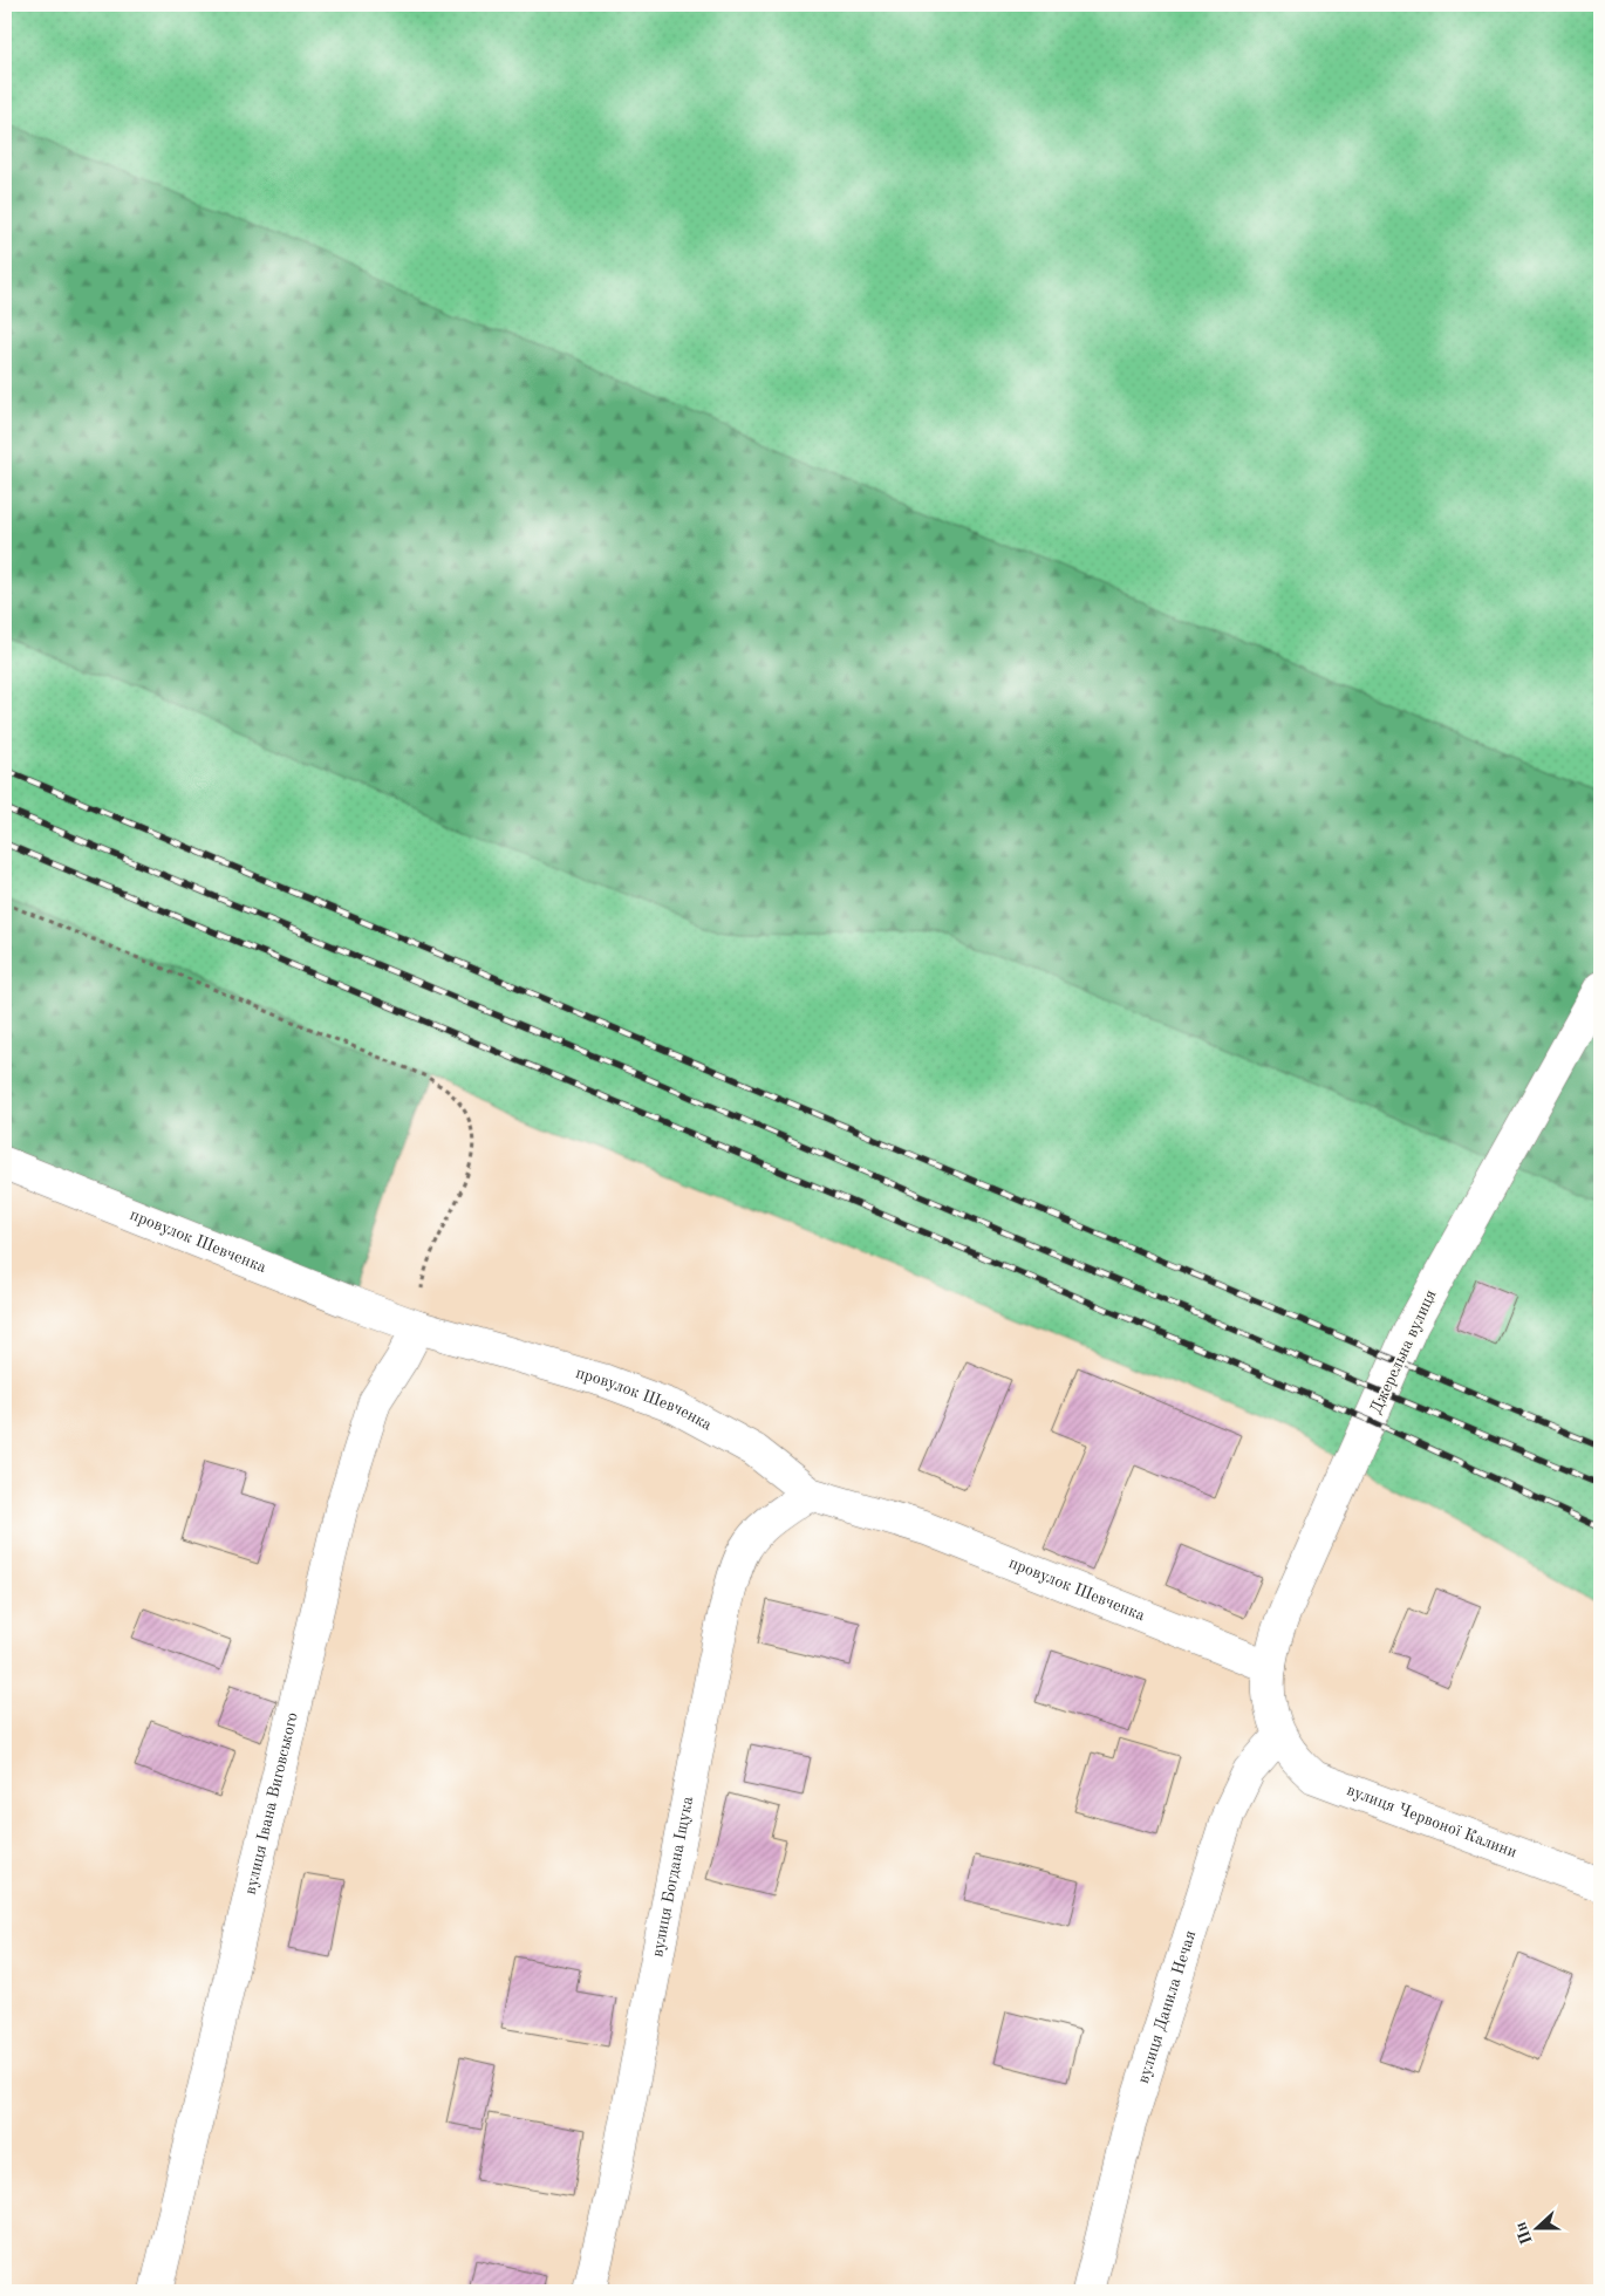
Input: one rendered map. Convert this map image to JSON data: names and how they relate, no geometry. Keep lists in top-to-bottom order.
{
  "streets": {
    "street": [
      "провулок Шевченка",
      "Джерельна вулиця",
      "вулиця Івана Виговського",
      "вулиця Червоної Калини",
      "вулиця Богдана Іщука",
      "вулиця Данила Нечая"
    ]
  },
  "crossings": [
    ["провулок Шевченка", "Джерельна вулиця"],
    ["провулок Шевченка", "вулиця Івана Виговського"],
    ["провулок Шевченка", "вулиця Богдана Іщука"],
    ["Джерельна вулиця", "вулиця Червоної Калини"],
    ["Джерельна вулиця", "вулиця Данила Нечая"],
    ["вулиця Червоної Калини", "вулиця Данила Нечая"]
  ],
  "north": "left"
}
